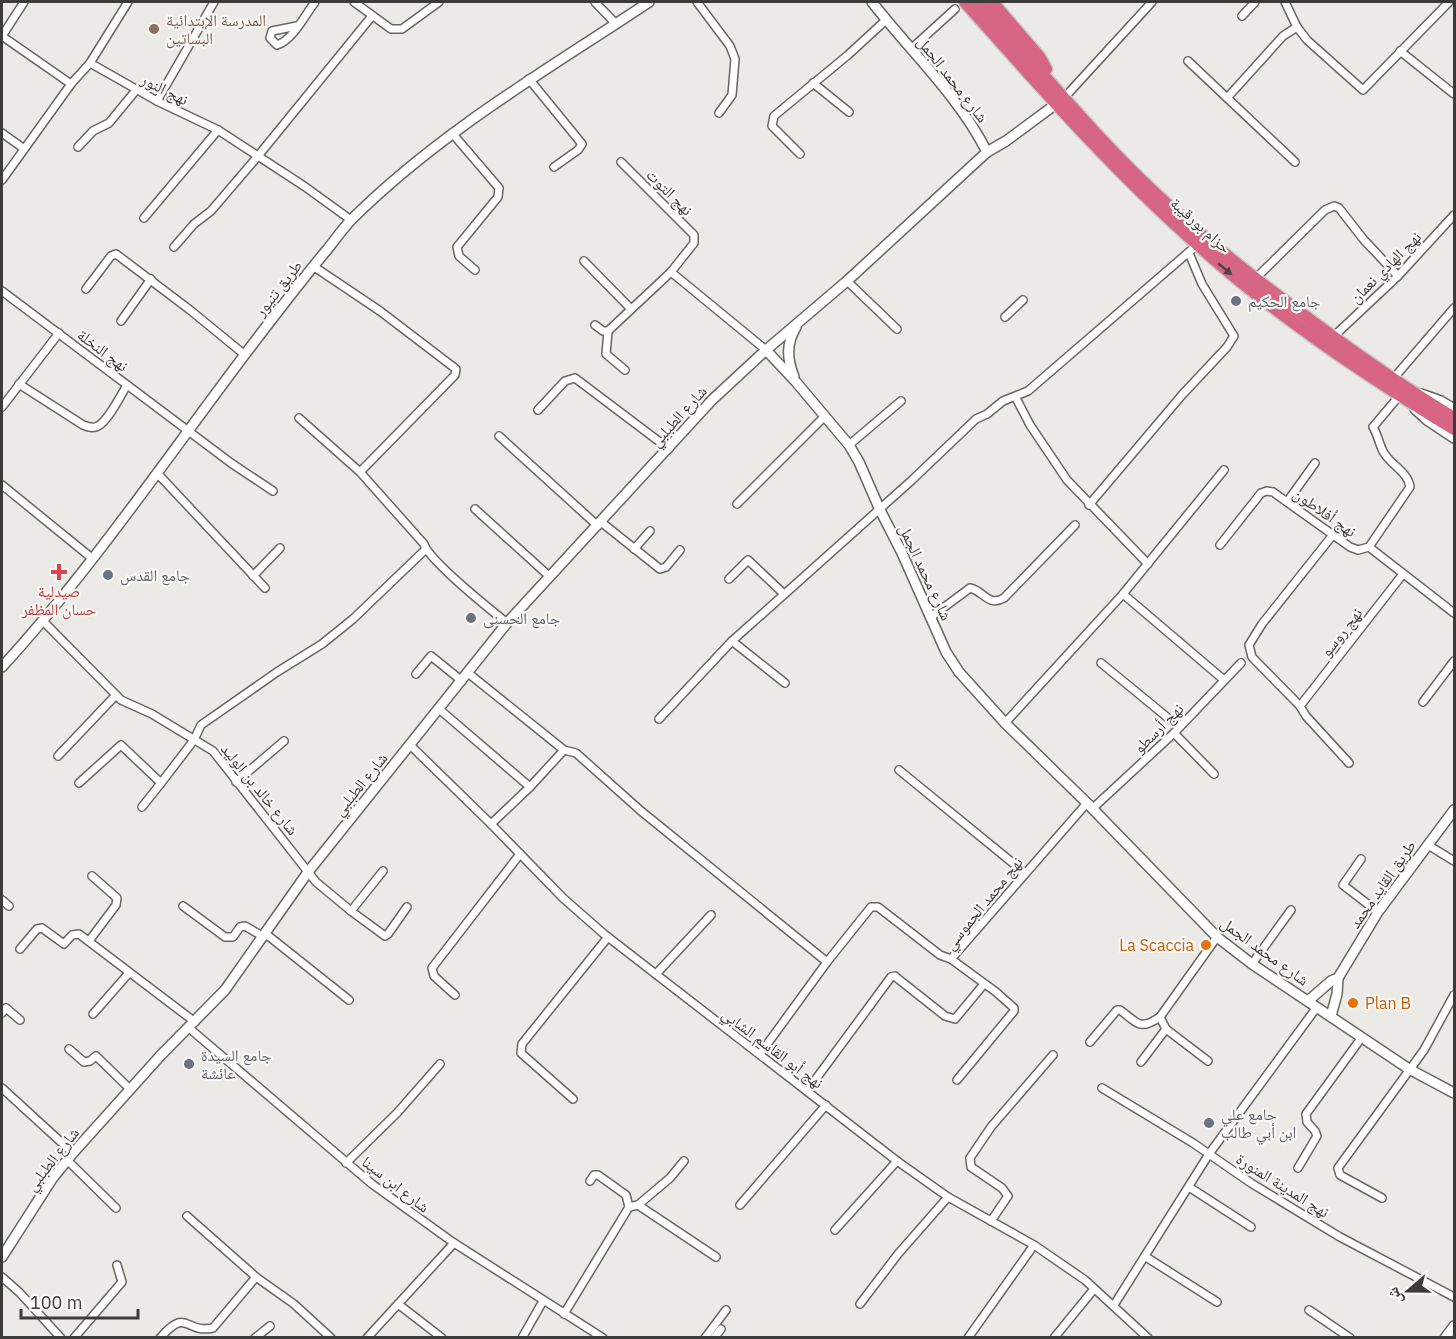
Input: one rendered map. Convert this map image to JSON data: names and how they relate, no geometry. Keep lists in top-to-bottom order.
{
  "streets": {
    "highway": ["حزام بورقيبة"],
    "street": [
      "شارع محمد الجمل",
      "نهج النور",
      "نهج التوت",
      "نهج الهادي نعمان",
      "طريق تنيور",
      "نهج النخلة",
      "شارع الطبلبي",
      "نهج أفلاطون",
      "نهج روسو",
      "نهج أرسطو",
      "شارع خالد بن الوليد",
      "طريق القايد محمد",
      "نهج محمد الجموسي",
      "نهج أبو القاسم الشابي",
      "شارع ابن سينا",
      "نهج المدينة المنورة"
    ]
  },
  "crossings": [
    ["شارع محمد الجمل", "شارع الطبلبي"],
    ["شارع محمد الجمل", "نهج أرسطو"],
    ["شارع محمد الجمل", "طريق القايد محمد"],
    ["شارع محمد الجمل", "نهج محمد الجموسي"],
    ["نهج النور", "طريق تنيور"],
    ["حزام بورقيبة", "نهج الهادي نعمان"],
    ["طريق تنيور", "نهج النخلة"],
    ["طريق تنيور", "شارع خالد بن الوليد"],
    ["شارع الطبلبي", "شارع خالد بن الوليد"],
    ["شارع الطبلبي", "نهج أبو القاسم الشابي"],
    ["شارع الطبلبي", "شارع ابن سينا"],
    ["نهج أفلاطون", "نهج روسو"],
    ["نهج أرسطو", "نهج محمد الجموسي"]
  ],
  "places": {
    "other": [
      "المدرسة الإبتدائية البساتين",
      "جامع الحكيم",
      "جامع القدس",
      "جامع الحسنى",
      "La Scaccia",
      "Plan B",
      "جامع السيدة عائشة",
      "جامع علي ابن أبي طالب"
    ],
    "health": ["صيدلية حسان المظفر"]
  },
  "scale_bar": "100 m",
  "north": "left"
}
